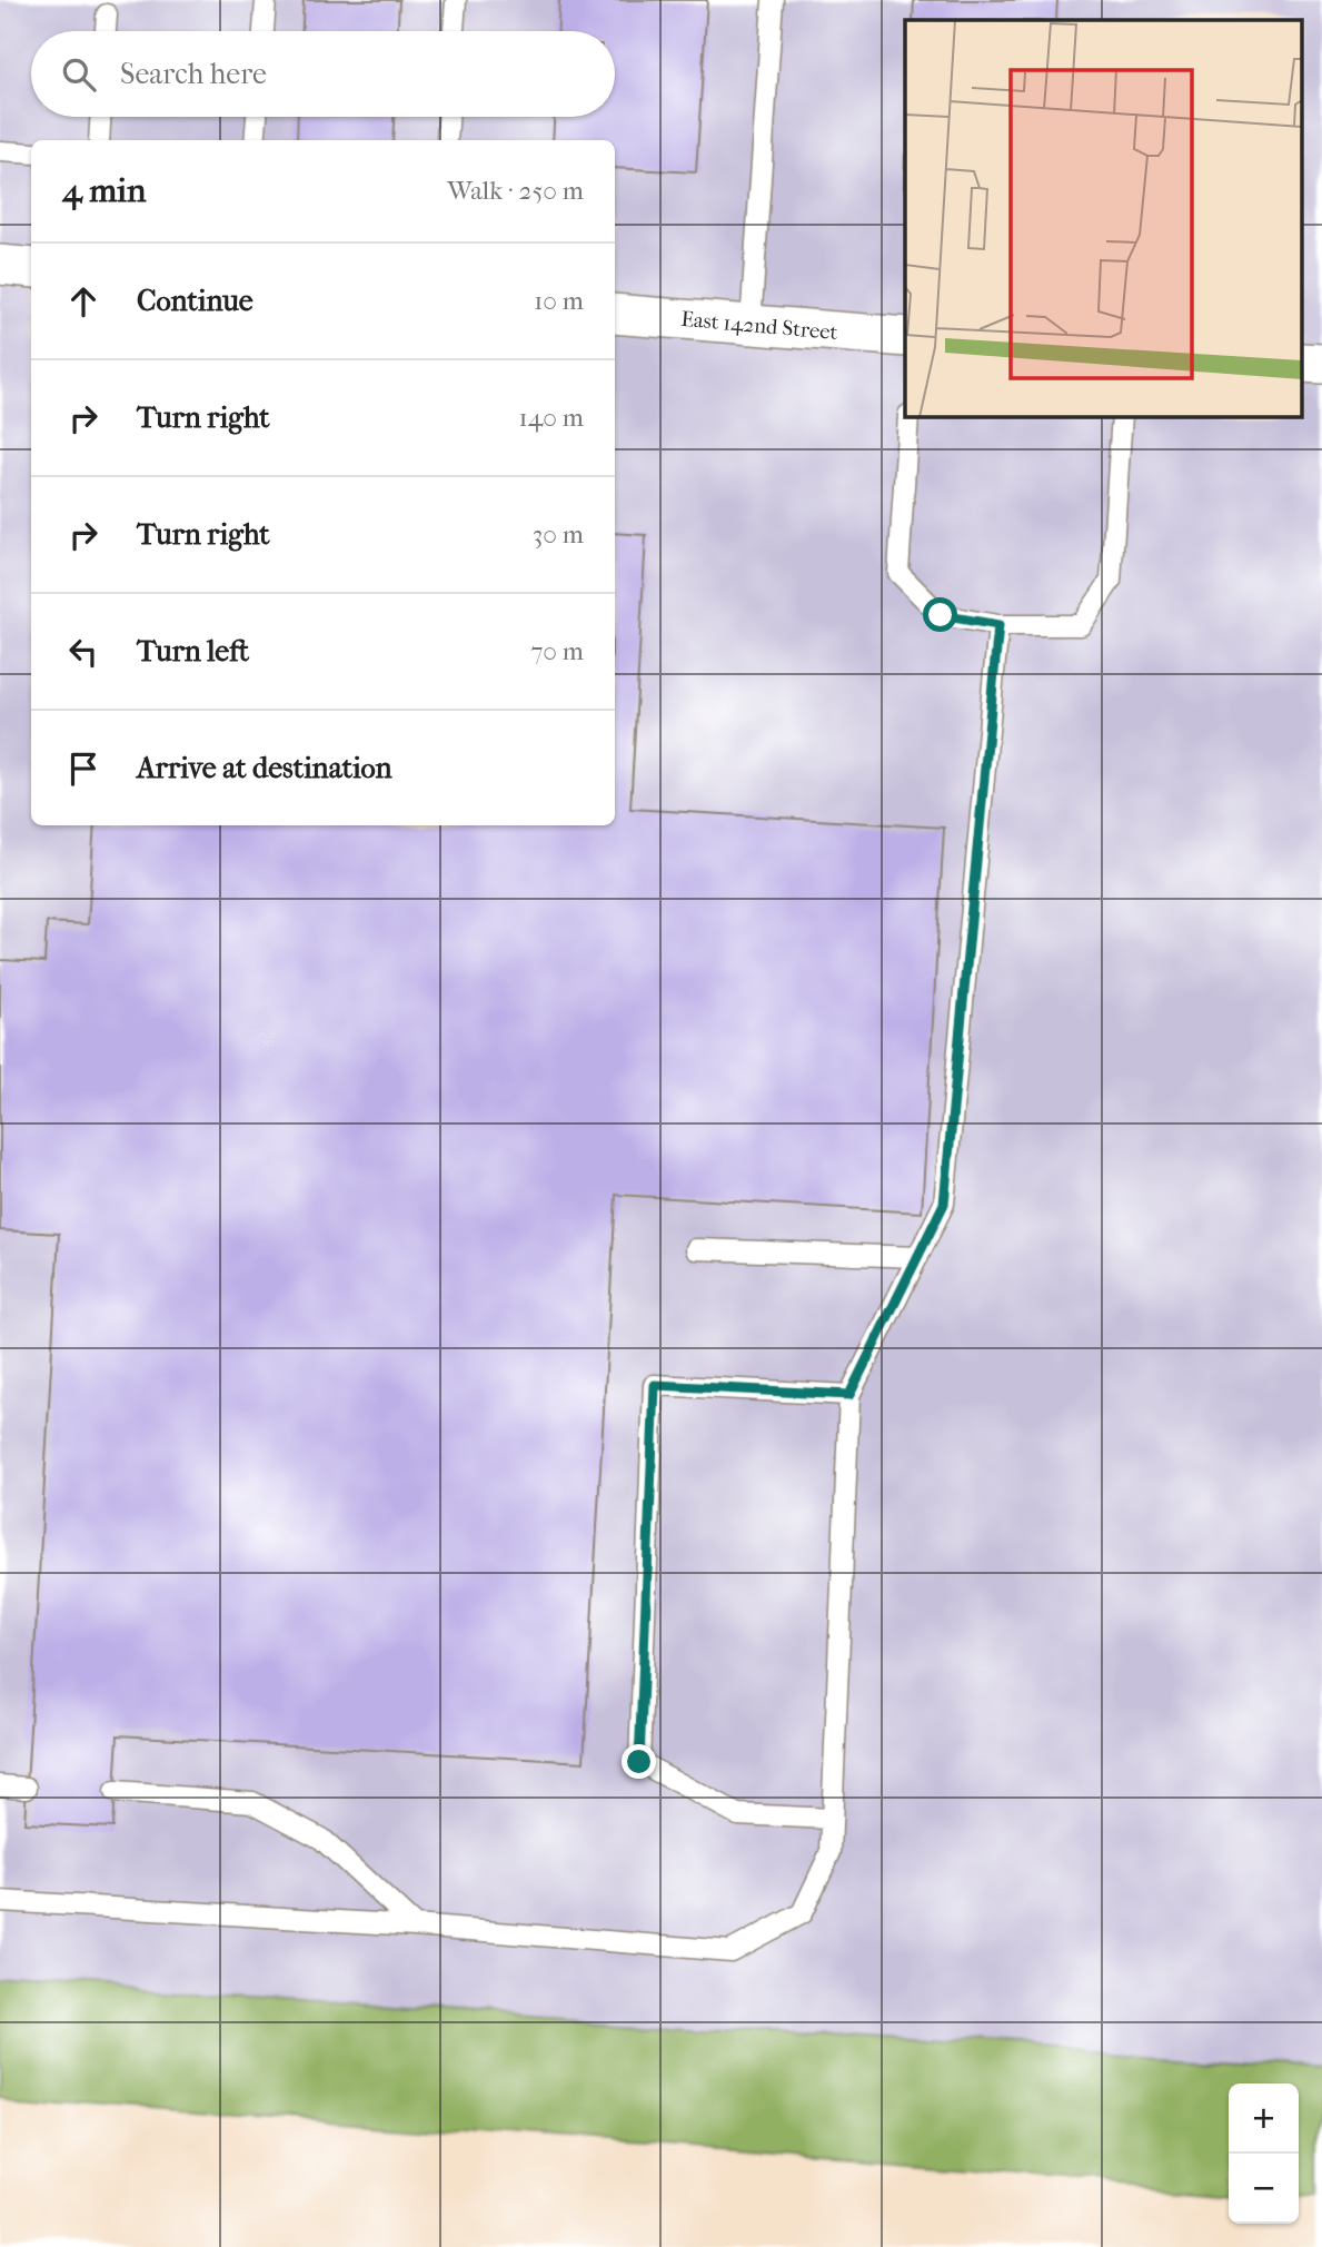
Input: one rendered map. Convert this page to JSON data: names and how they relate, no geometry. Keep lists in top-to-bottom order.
{
  "streets": {
    "street": ["East 142nd Street"]
  },
  "page": {
    "search": "Search here",
    "heading": ["4 min", "Walk · 250 m"],
    "list": [
      ["Continue", "10 m"],
      ["Turn right", "140 m"],
      ["Turn right", "30 m"],
      ["Turn left", "70 m"],
      "Arrive at destination"
    ],
    "map_buttons": ["+", "−"]
  }
}
